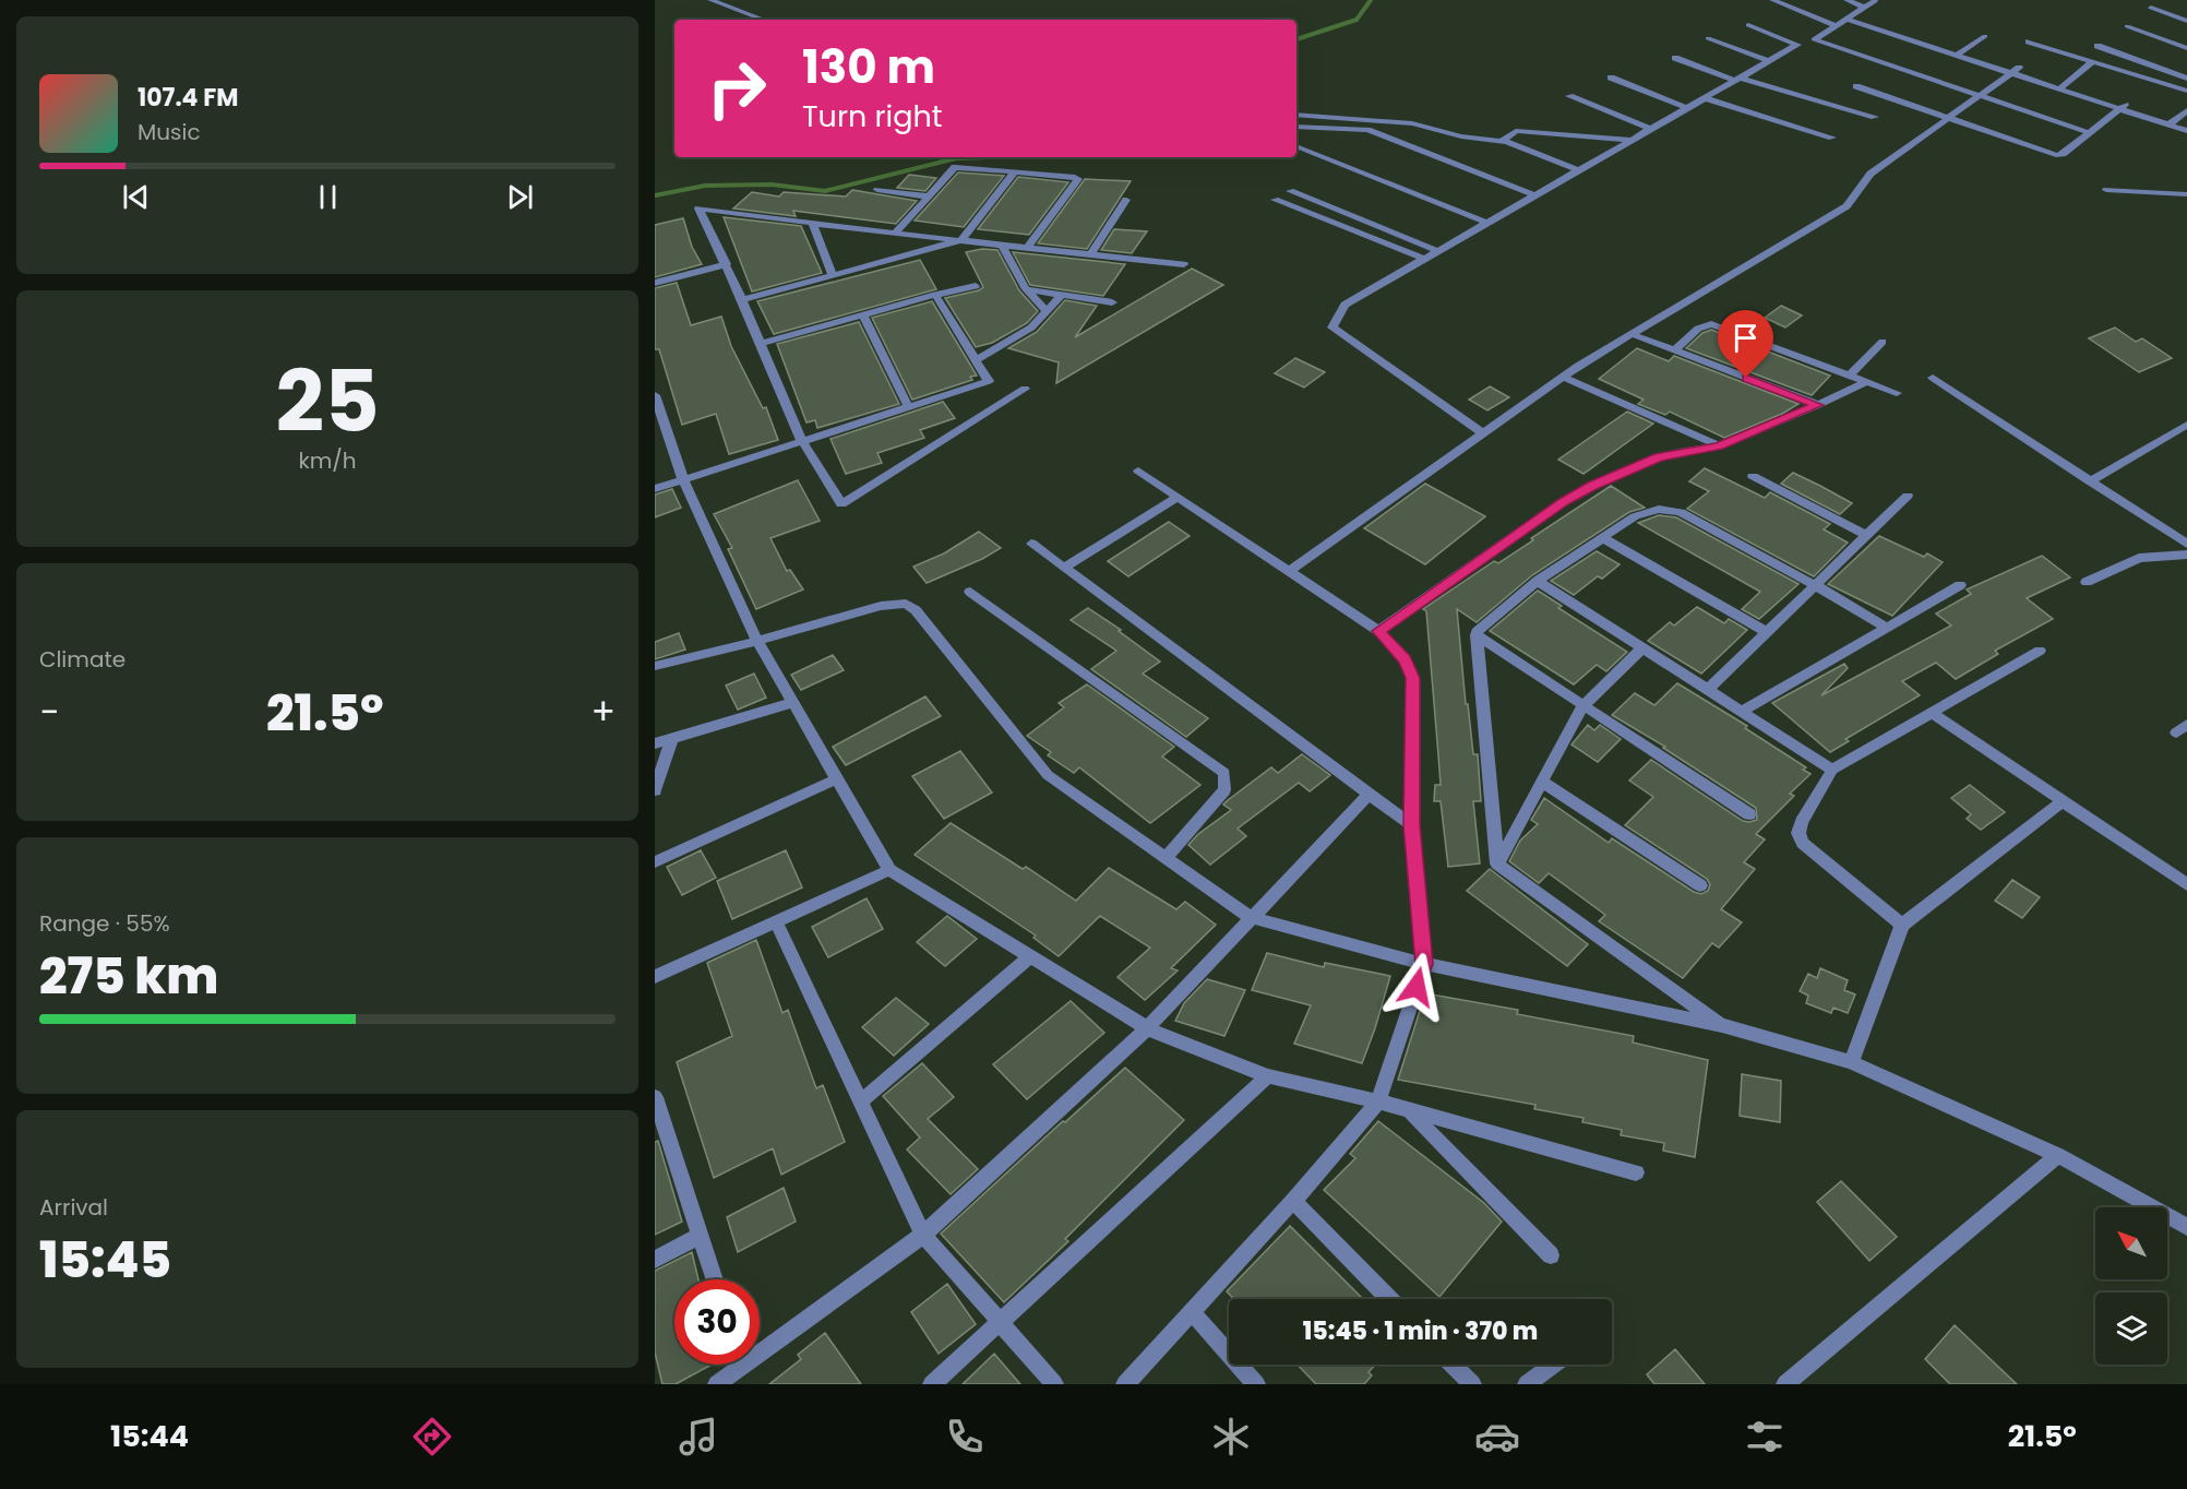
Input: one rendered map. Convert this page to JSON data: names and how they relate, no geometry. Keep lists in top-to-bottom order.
{
  "north": "top left",
  "page": {
    "turn": ["130 m", "Turn right"],
    "song": ["107.4 FM", "Music"],
    "tile": [
      ["25", "km/h"],
      "Climate",
      ["Range · 55%", "275 km"],
      ["Arrival", "15:45"]
    ],
    "heat": ["−", "21.5°", "+"],
    "limit": "30",
    "trip": "15:45 · 1 min · 370 m",
    "tabs": ["15:44", "21.5°"]
  }
}
